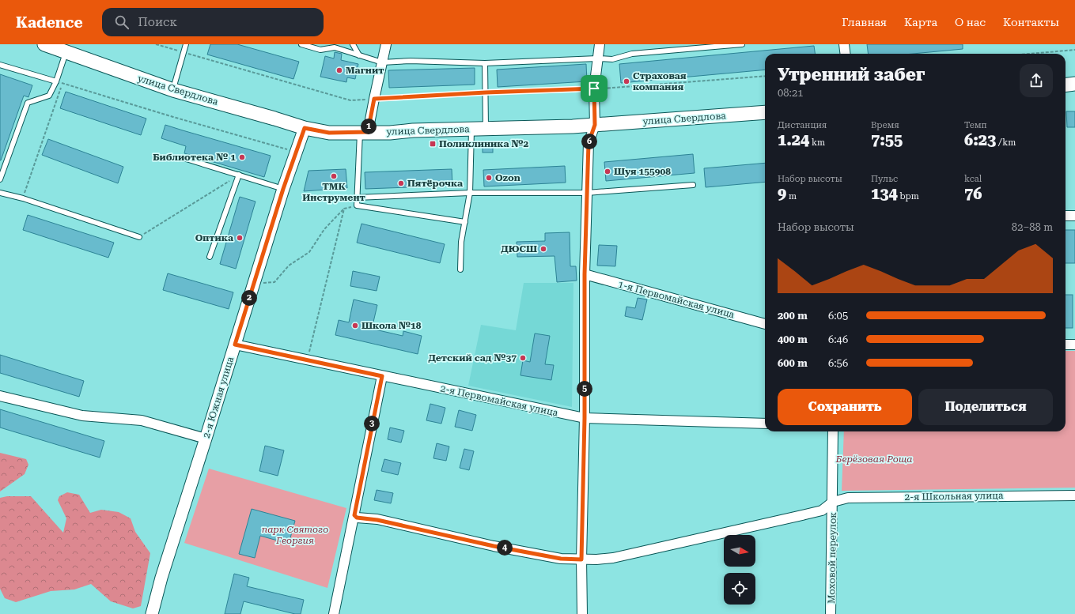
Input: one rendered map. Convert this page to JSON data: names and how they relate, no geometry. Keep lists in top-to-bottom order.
{
  "streets": {
    "main road": ["улица Свердлова"],
    "street": [
      "1-я Первомайская улица",
      "2-я Южная улица",
      "2-я Первомайская улица",
      "2-я Школьная улица",
      "Моховой переулок"
    ]
  },
  "crossings": [
    ["улица Свердлова", "2-я Южная улица"],
    ["2-я Южная улица", "2-я Первомайская улица"],
    ["2-я Школьная улица", "Моховой переулок"]
  ],
  "parks": ["Берёзовая Роща", "парк Святого Георгия"],
  "places": {
    "other": [
      "Магнит",
      "Страховая компания",
      "Библиотека № 1",
      "Шуя 155908",
      "ТМК Инструмент",
      "Ozon",
      "Пятёрочка",
      "Оптика",
      "ДЮСШ",
      "Школа №18",
      "Детский сад №37"
    ],
    "transit": ["Поликлиника №2"]
  },
  "north": "right",
  "page": {
    "header": "Kadence",
    "search": "Поиск",
    "nav": [
      "Главная",
      "Карта",
      "О нас",
      "Контакты"
    ],
    "heading": ["Утренний забег", "08:21"],
    "stats": [
      ["Дистанция", "1.24 km"],
      ["Время", "7:55"],
      ["Темп", "6:23 /km"],
      ["Набор высоты", "9 m"],
      ["Пульс", "134 bpm"],
      ["kcal", "76"]
    ],
    "pins": [
      "1",
      "6",
      "2",
      "5",
      "3",
      "4"
    ],
    "chart": ["Набор высоты", "82–88 m"],
    "list": [
      {
        "name": "200 m",
        "note": "6:05"
      },
      {
        "name": "400 m",
        "note": "6:46"
      },
      {
        "name": "600 m",
        "note": "6:56"
      }
    ],
    "buttons": ["Сохранить", "Поделиться"]
  }
}
